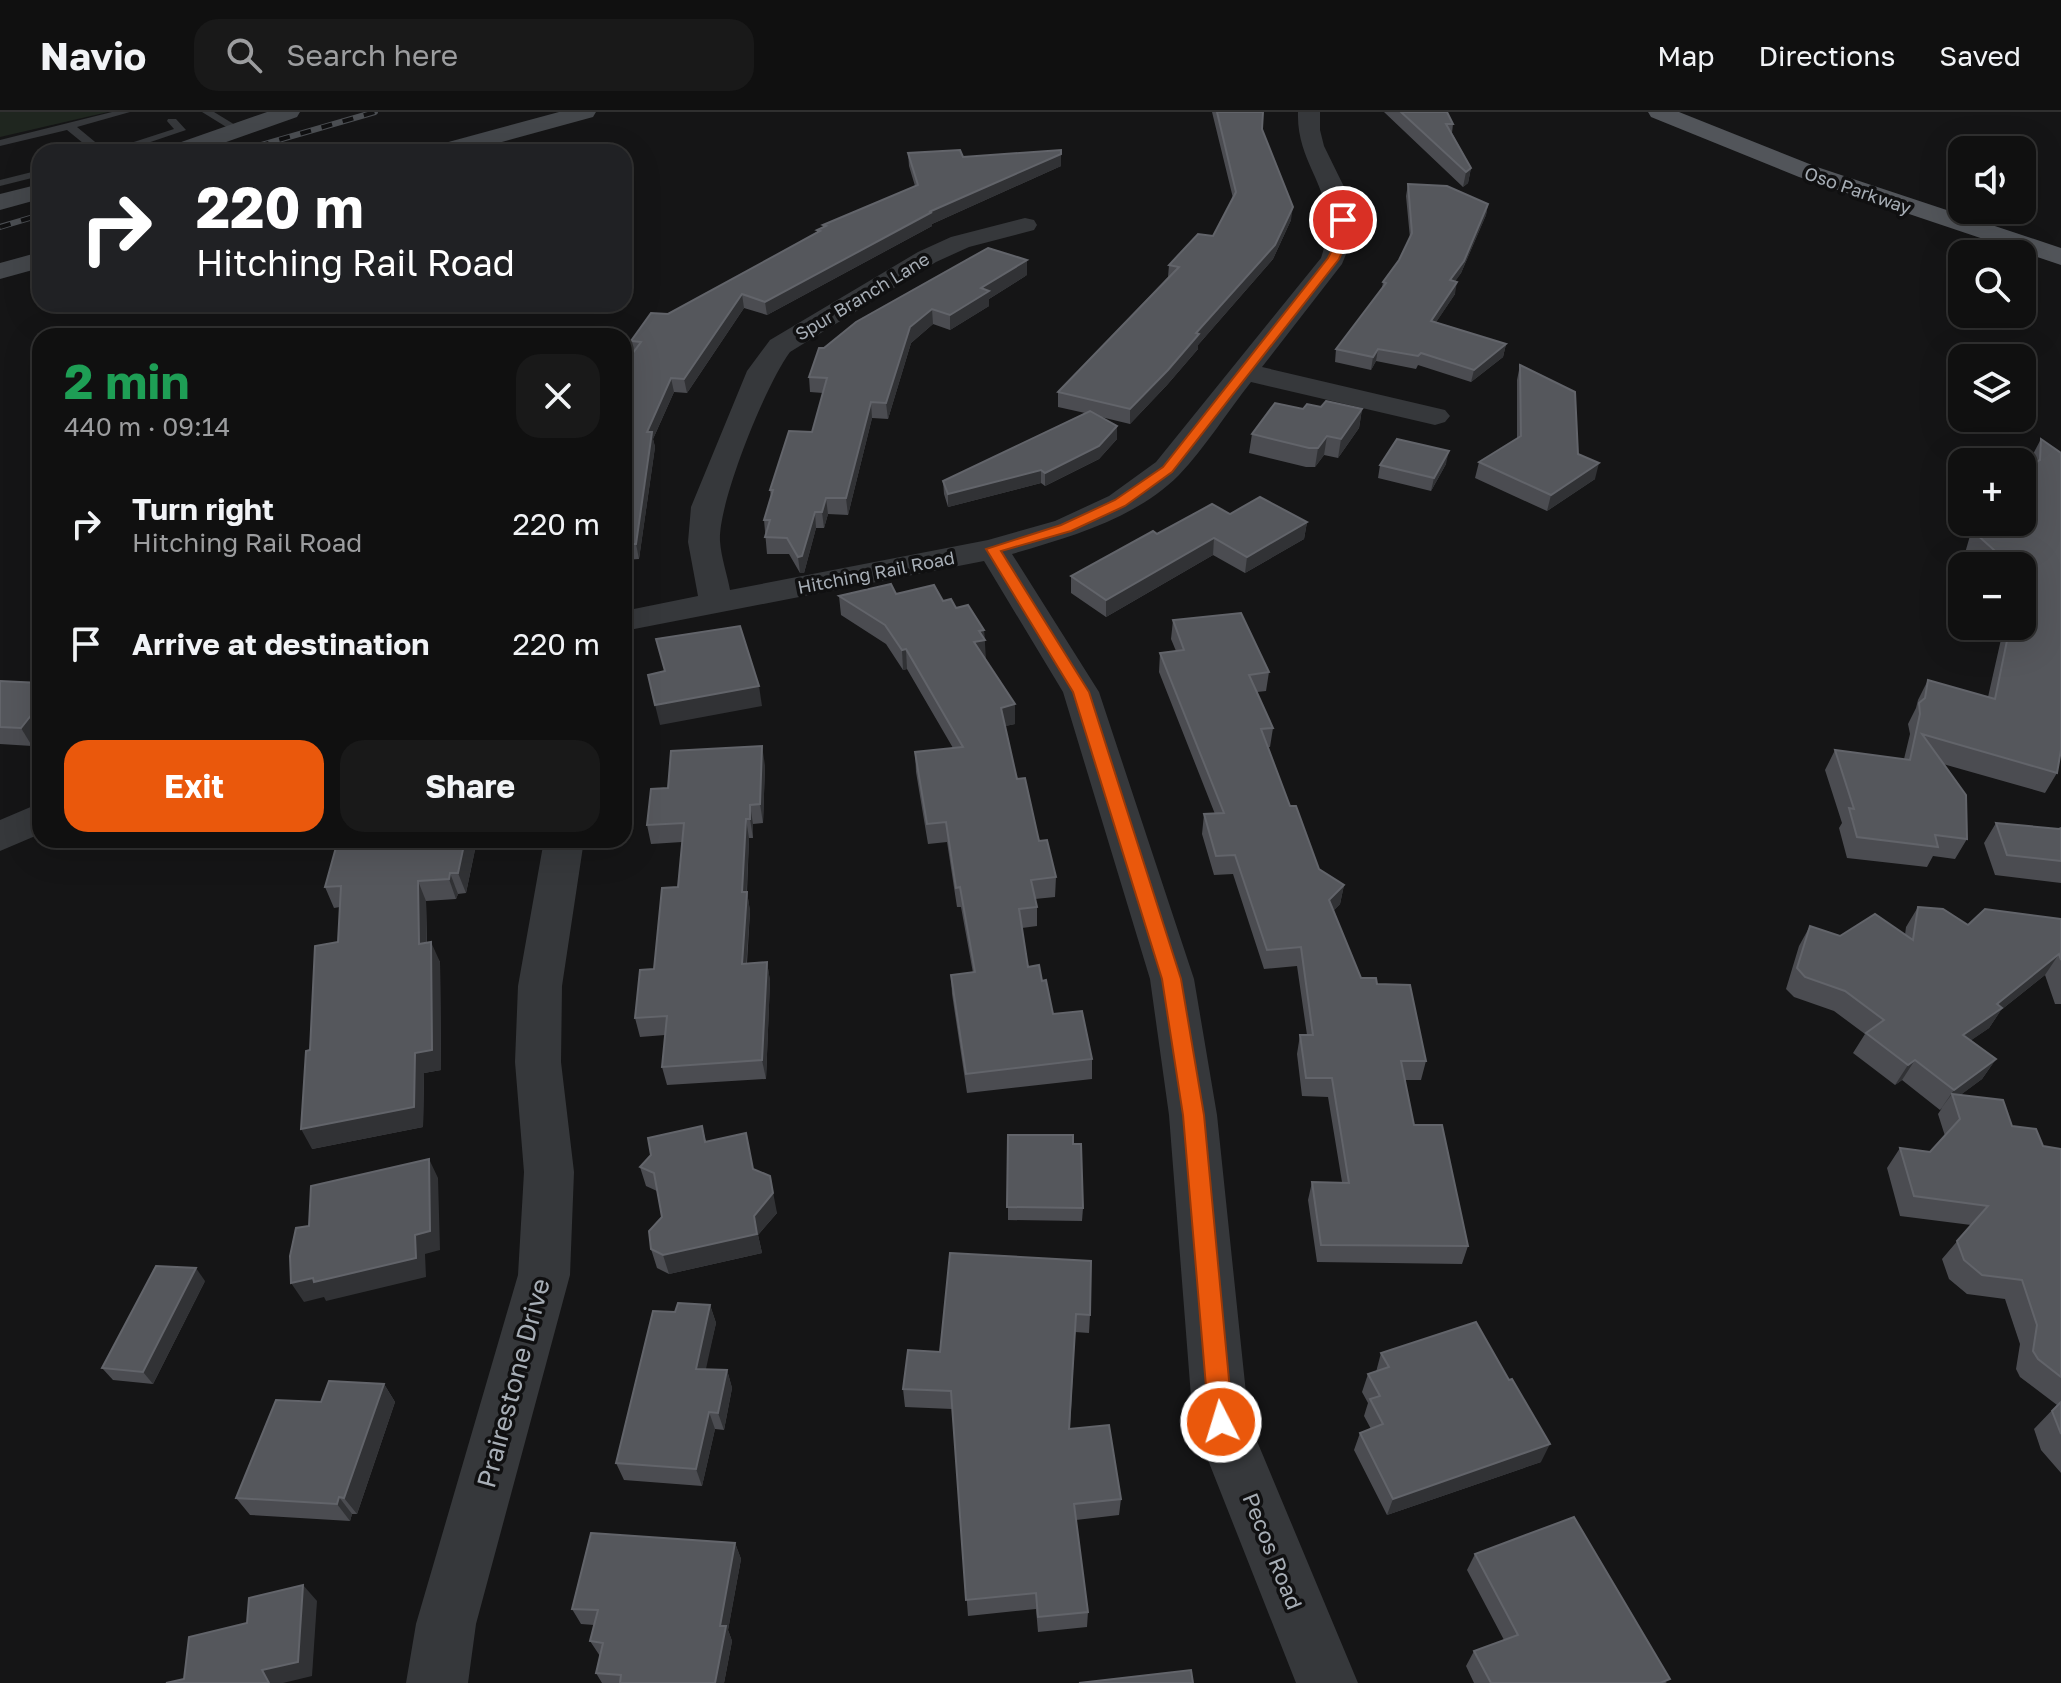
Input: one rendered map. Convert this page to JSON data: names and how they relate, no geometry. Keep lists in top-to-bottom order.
{
  "streets": {
    "main road": ["Oso Parkway"],
    "street": [
      "Spur Branch Lane",
      "Hitching Rail Road",
      "Prairestone Drive",
      "Pecos Road"
    ]
  },
  "crossings": [
    ["Spur Branch Lane", "Hitching Rail Road"],
    ["Hitching Rail Road", "Pecos Road"]
  ],
  "page": {
    "header": "Navio",
    "search": "Search here",
    "nav": ["Map", "Directions", "Saved"],
    "map_buttons": ["+", "−"],
    "turn": ["220 m", "Hitching Rail Road"],
    "heading": ["2 min", "440 m · 09:14"],
    "list": [
      {
        "name": "Turn right",
        "note": "Hitching Rail Road",
        "value": "220 m"
      },
      {
        "name": "Arrive at destination",
        "value": "220 m"
      }
    ],
    "buttons": ["Exit", "Share"]
  }
}
